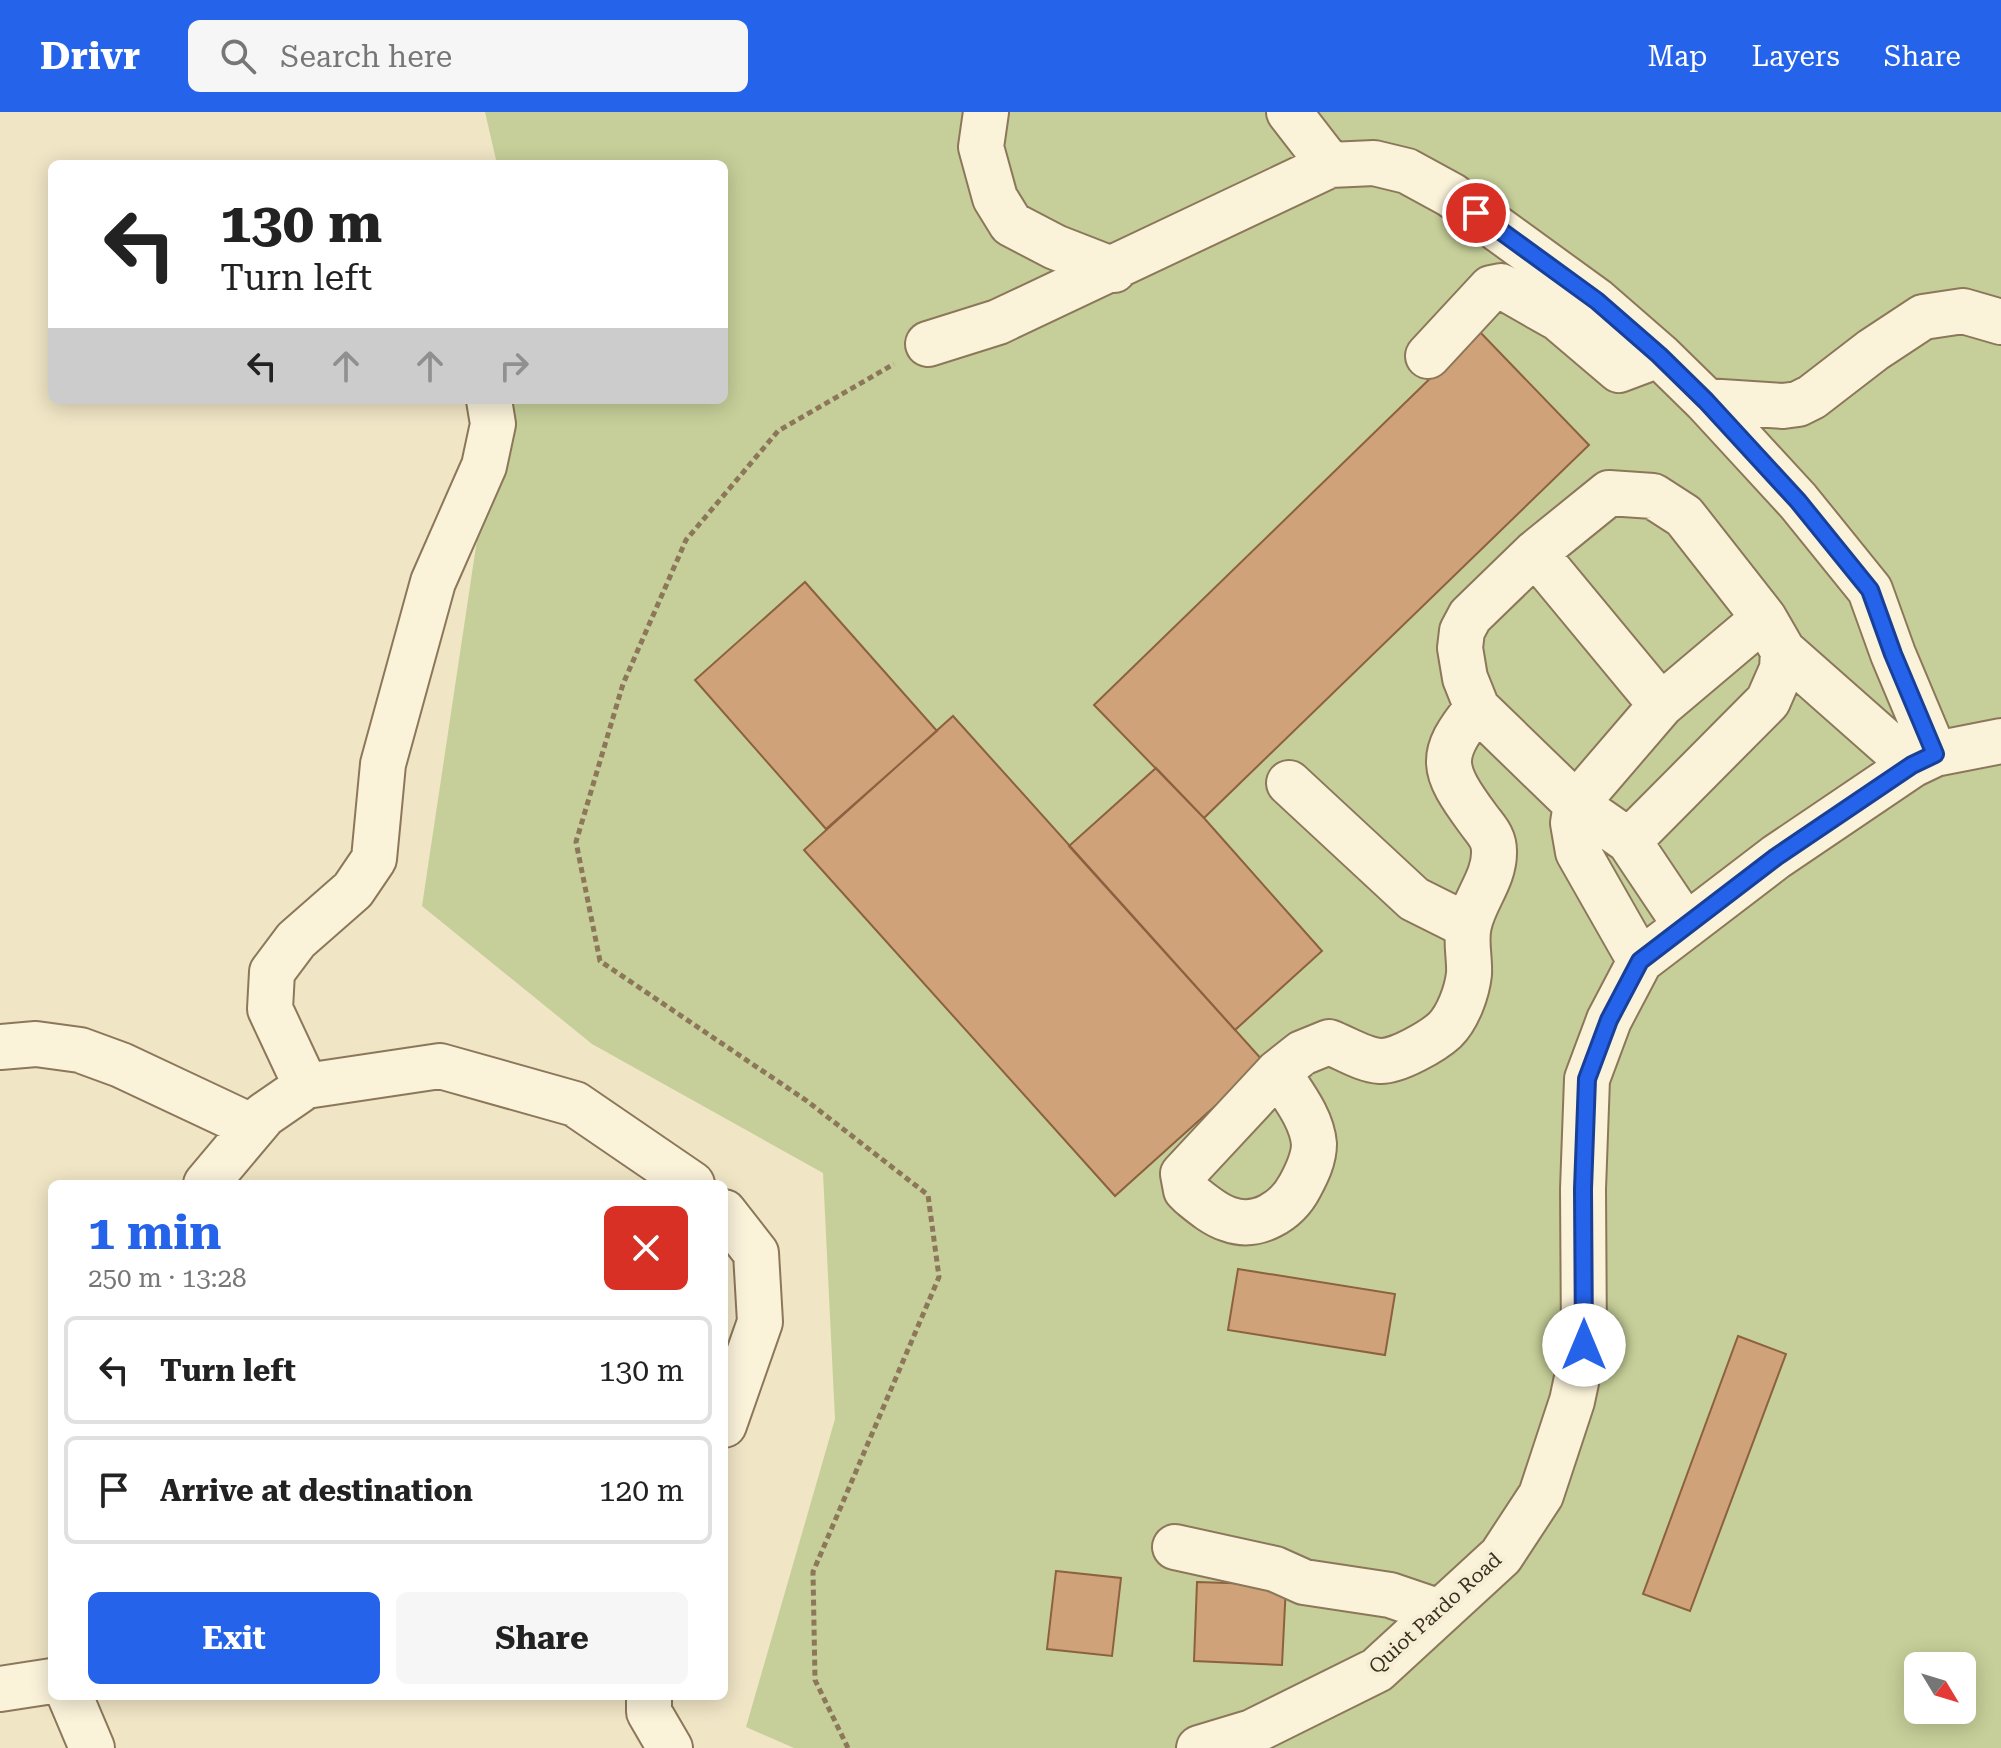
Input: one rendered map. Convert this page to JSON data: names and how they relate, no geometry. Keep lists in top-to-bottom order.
{
  "streets": {
    "street": ["Quiot Pardo Road"]
  },
  "north": "bottom right",
  "page": {
    "header": "Drivr",
    "search": "Search here",
    "nav": ["Map", "Layers", "Share"],
    "turn": ["130 m", "Turn left"],
    "heading": ["1 min", "250 m · 13:28"],
    "list": [
      {
        "name": "Turn left",
        "value": "130 m"
      },
      {
        "name": "Arrive at destination",
        "value": "120 m"
      }
    ],
    "buttons": ["Exit", "Share"]
  }
}
